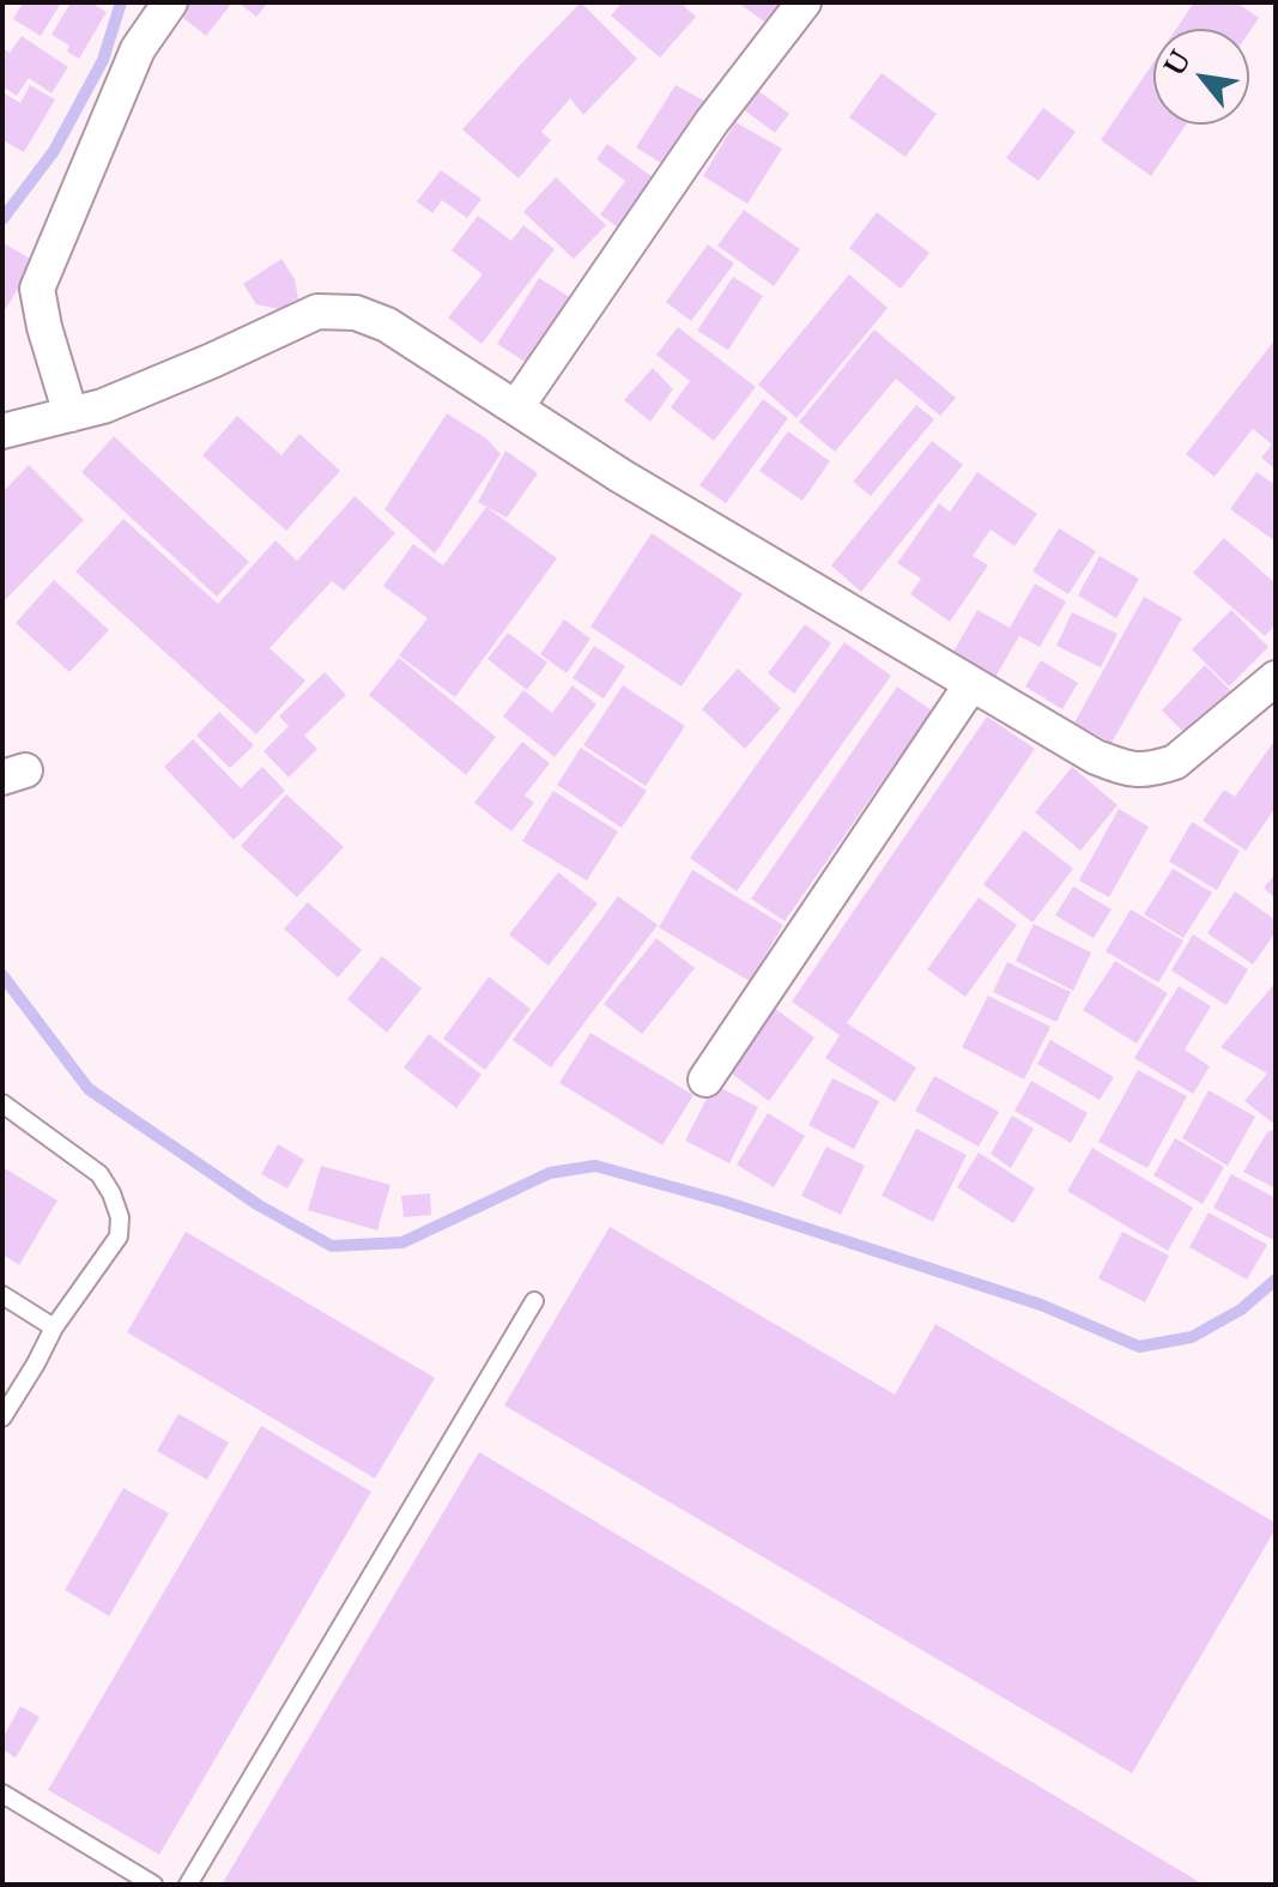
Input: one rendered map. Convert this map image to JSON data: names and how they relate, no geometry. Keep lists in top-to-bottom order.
{
  "north": "top left"
}
